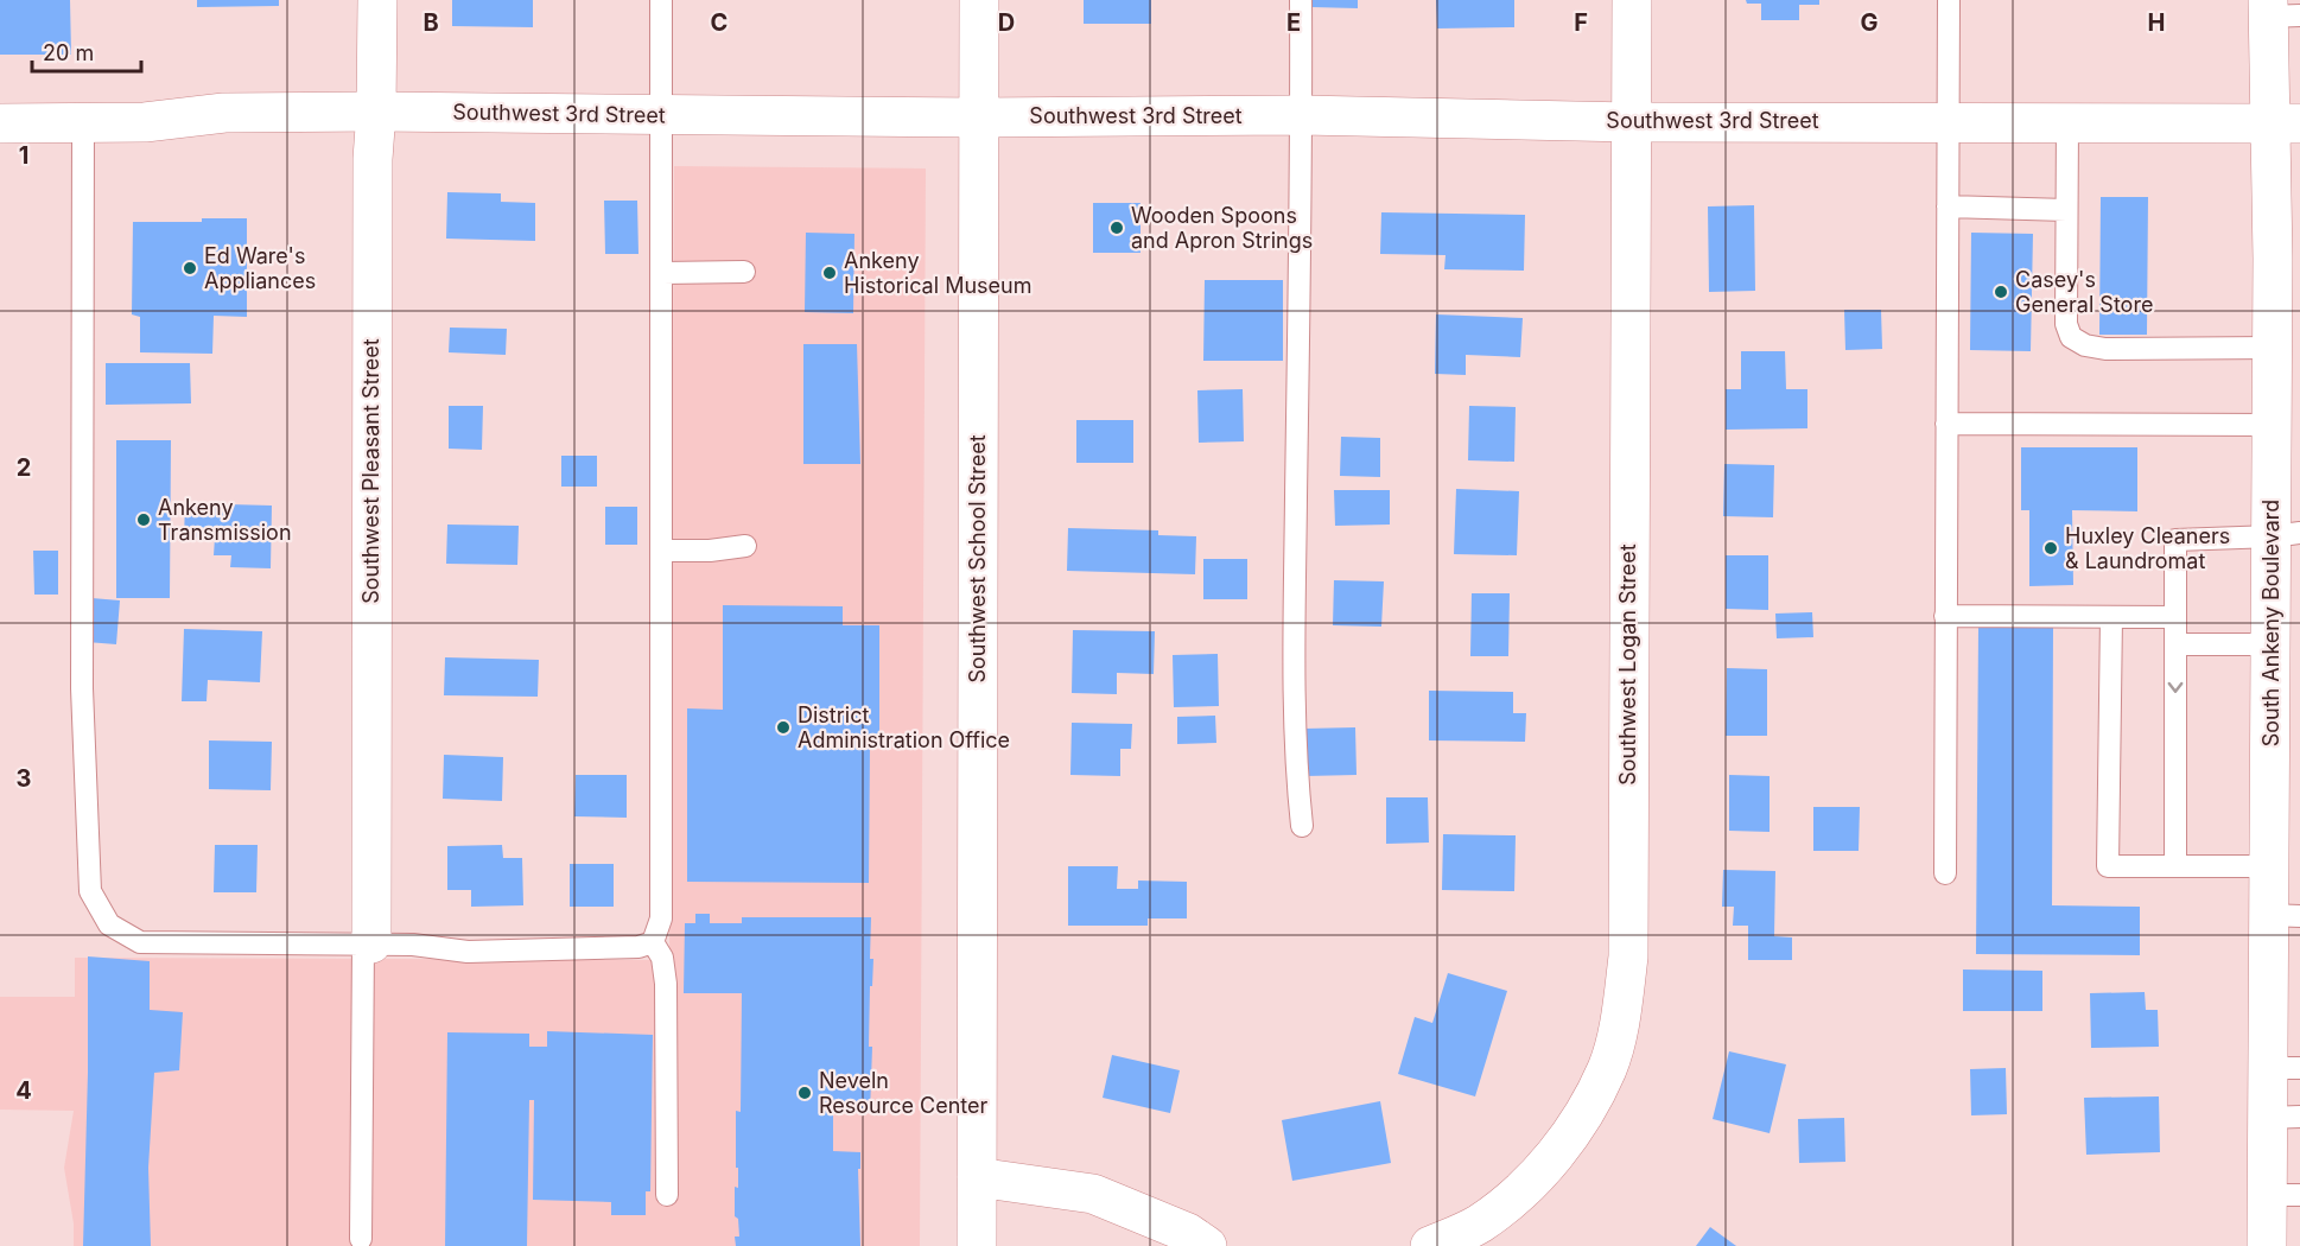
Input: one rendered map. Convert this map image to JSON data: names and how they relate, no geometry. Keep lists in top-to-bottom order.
{
  "streets": {
    "street": [
      "Southwest 3rd Street",
      "Southwest Pleasant Street",
      "Southwest School Street",
      "South Ankeny Boulevard",
      "Southwest Logan Street"
    ]
  },
  "crossings": [
    ["Southwest 3rd Street", "Southwest Pleasant Street"],
    ["Southwest 3rd Street", "Southwest School Street"],
    ["Southwest 3rd Street", "South Ankeny Boulevard"],
    ["Southwest 3rd Street", "Southwest Logan Street"]
  ],
  "places": [
    "Wooden Spoons and Apron Strings",
    "Ed Ware's Appliances",
    "Ankeny Historical Museum",
    "Casey's General Store",
    "Ankeny Transmission",
    "Huxley Cleaners & Laundromat",
    "District Administration Office",
    "Neveln Resource Center"
  ],
  "scale_bar": "20 m",
  "grid": {
    "columns": [
      "B",
      "C",
      "D",
      "E",
      "F",
      "G",
      "H"
    ],
    "rows": [
      "1",
      "2",
      "3",
      "4"
    ]
  }
}
